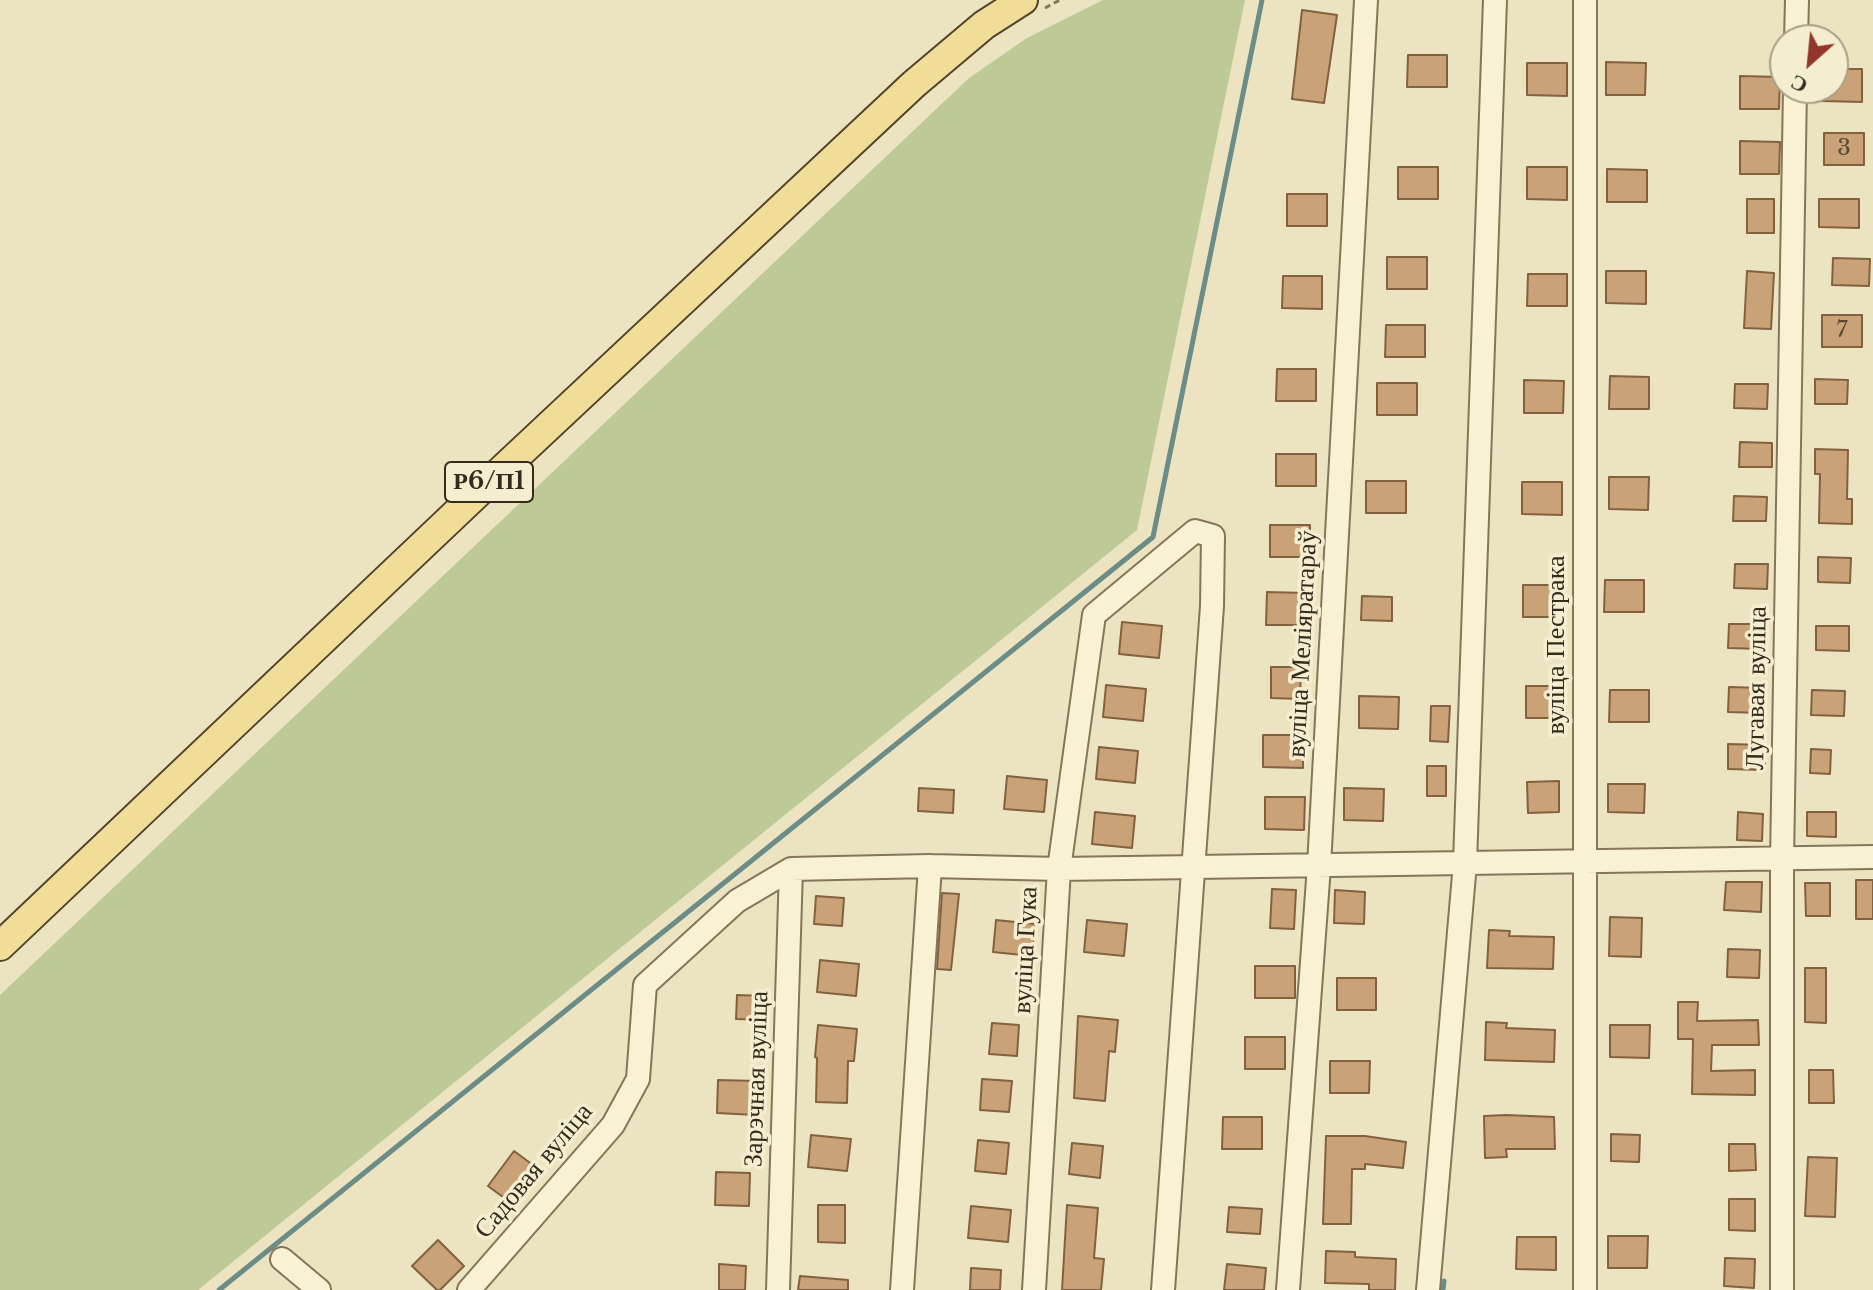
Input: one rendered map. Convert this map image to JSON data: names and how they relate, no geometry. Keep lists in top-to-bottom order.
{
  "streets": {
    "main road": ["Р6/П1"],
    "street": [
      "вуліца Меліяратараў",
      "вуліца Пестрака",
      "Лугавая вуліца",
      "вуліца Гука",
      "Зарэчная вуліца",
      "Садовая вуліца"
    ]
  },
  "crossings": [
    ["Зарэчная вуліца", "Садовая вуліца"]
  ],
  "house_numbers": ["3", "7"],
  "north": "bottom left"
}
